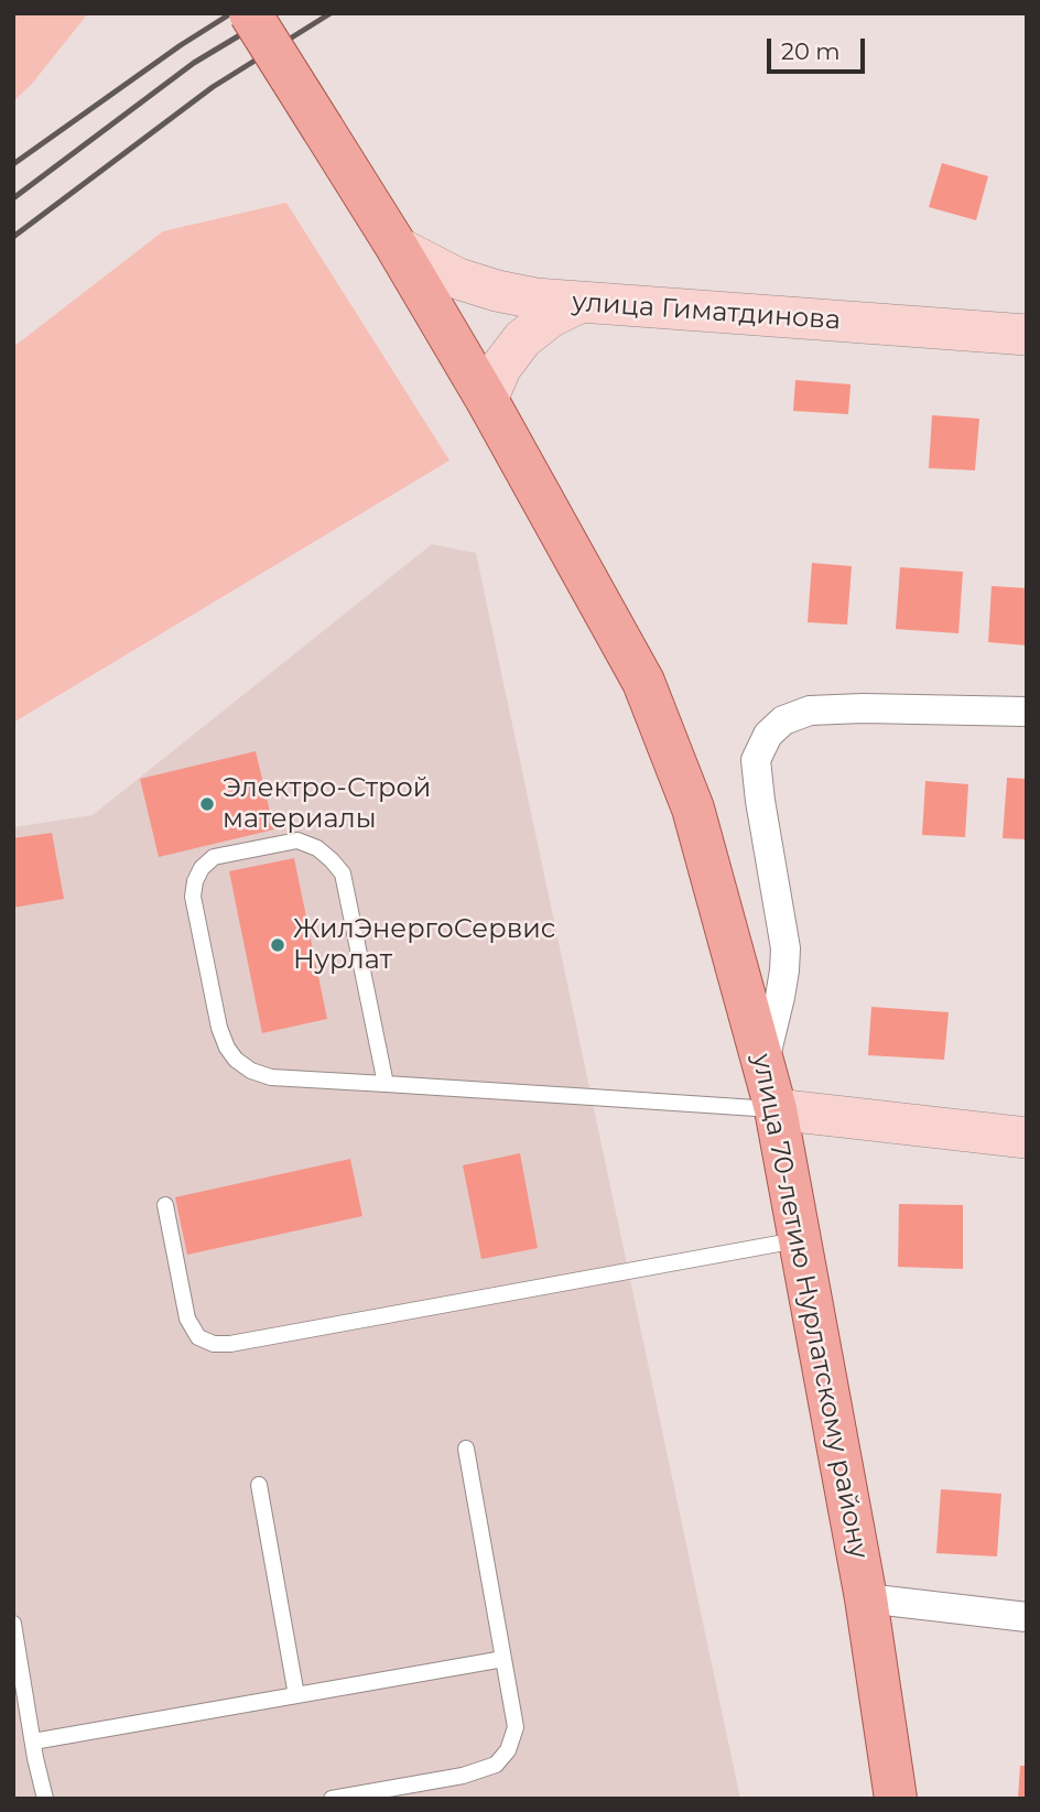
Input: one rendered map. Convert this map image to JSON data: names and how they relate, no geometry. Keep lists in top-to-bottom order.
{
  "streets": {
    "main road": ["улица Гиматдинова", "улица 70-летию Нурлатскому району"]
  },
  "crossings": [
    ["улица Гиматдинова", "улица 70-летию Нурлатскому району"]
  ],
  "places": ["Электро-Строй материалы", "ЖилЭнергоСервис Нурлат"],
  "scale_bar": "20 m"
}
